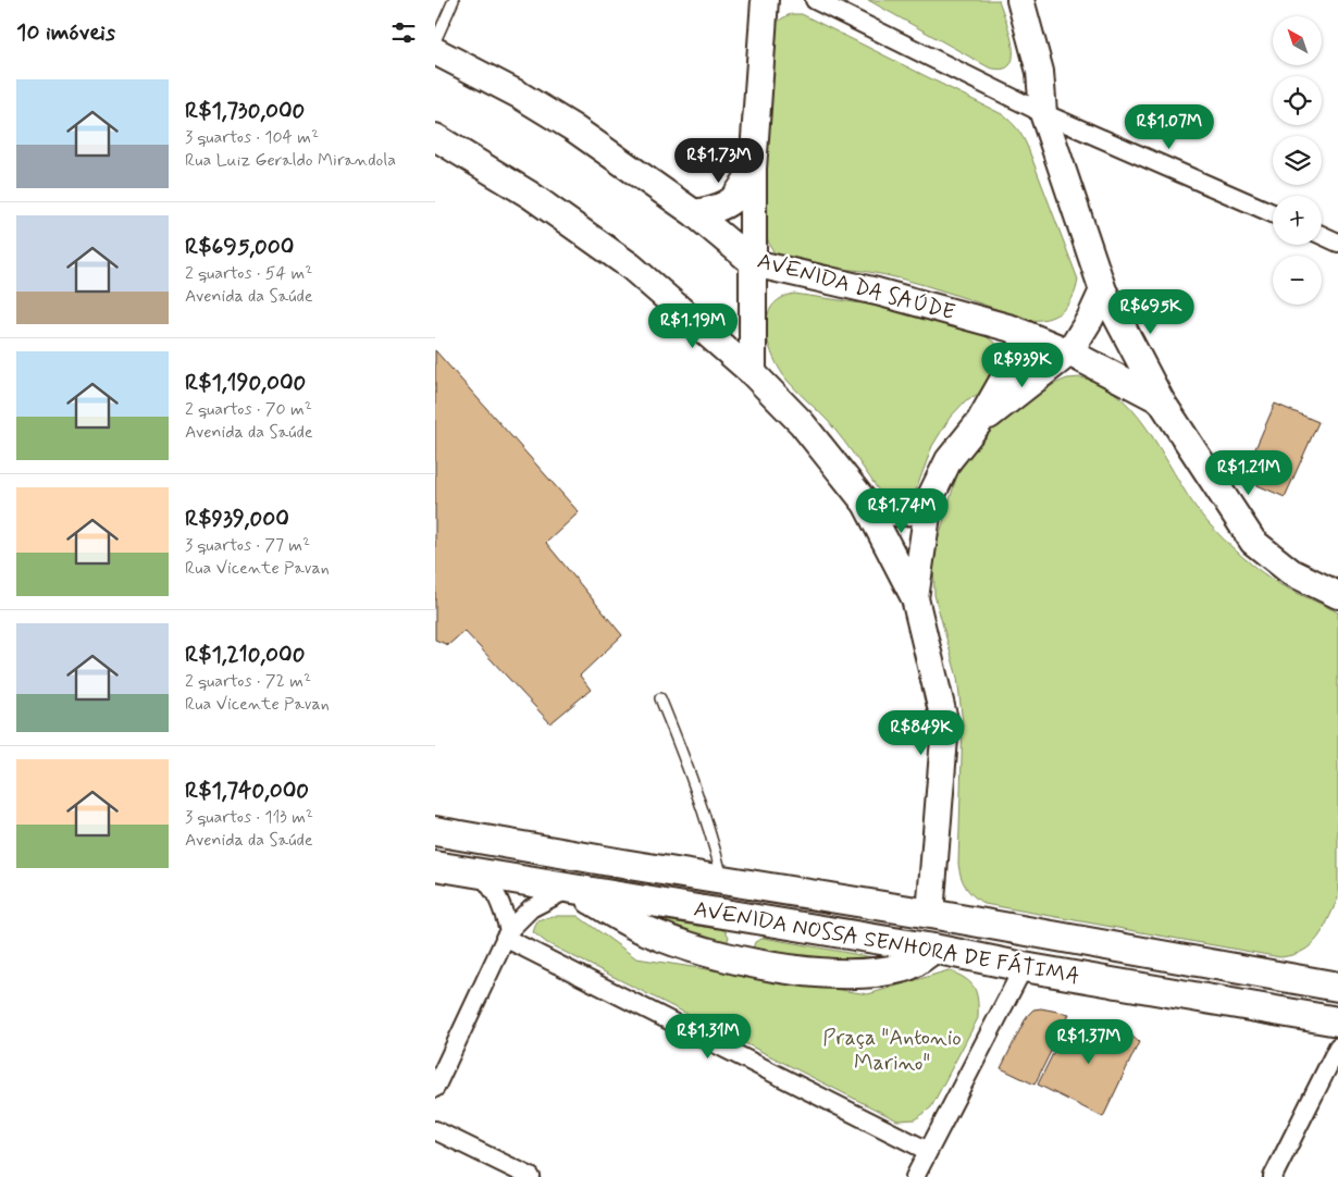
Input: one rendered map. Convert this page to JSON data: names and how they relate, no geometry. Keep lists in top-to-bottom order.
{
  "streets": {
    "main road": ["AVENIDA DA SAÚDE", "AVENIDA NOSSA SENHORA DE FÁTIMA"]
  },
  "parks": ["Praça \"Antonio Marino\""],
  "north": "top left",
  "page": {
    "heading": "10 imóveis",
    "map_buttons": ["+", "−"],
    "list": [
      {
        "name": "R$1,730,000",
        "note": "3 quartos · 104 m² · Rua Luiz Geraldo Mirandola"
      },
      {
        "name": "R$695,000",
        "note": "2 quartos · 54 m² · Avenida da Saúde"
      },
      {
        "name": "R$1,190,000",
        "note": "2 quartos · 70 m² · Avenida da Saúde"
      },
      {
        "name": "R$939,000",
        "note": "3 quartos · 77 m² · Rua Vicente Pavan"
      },
      {
        "name": "R$1,210,000",
        "note": "2 quartos · 72 m² · Rua Vicente Pavan"
      },
      {
        "name": "R$1,740,000",
        "note": "3 quartos · 113 m² · Avenida da Saúde"
      }
    ],
    "price": [
      "R$1.07M",
      "R$1.73M",
      "R$695K",
      "R$1.19M",
      "R$939K",
      "R$1.21M",
      "R$1.74M",
      "R$849K",
      "R$1.31M",
      "R$1.37M"
    ]
  }
}
